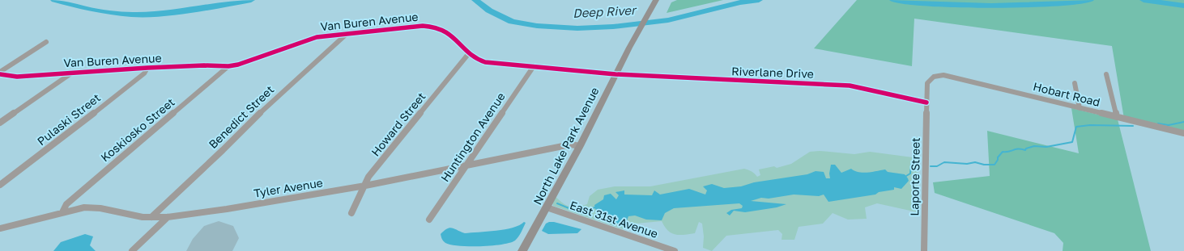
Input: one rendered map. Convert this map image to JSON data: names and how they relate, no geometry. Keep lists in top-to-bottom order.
{
  "streets": {
    "street": [
      "Van Buren Avenue",
      "Riverlane Drive",
      "Hobart Road",
      "Benedict Street",
      "Pulaski Street",
      "Howard Street",
      "Koskiosko Street",
      "Huntington Avenue",
      "North Lake Park Avenue",
      "Laporte Street",
      "Tyler Avenue",
      "East 31st Avenue"
    ]
  },
  "crossings": [
    ["Van Buren Avenue", "Riverlane Drive"],
    ["Van Buren Avenue", "Benedict Street"],
    ["Van Buren Avenue", "Pulaski Street"],
    ["Van Buren Avenue", "Howard Street"],
    ["Van Buren Avenue", "Koskiosko Street"],
    ["Van Buren Avenue", "Huntington Avenue"],
    ["Van Buren Avenue", "North Lake Park Avenue"],
    ["Riverlane Drive", "North Lake Park Avenue"],
    ["Riverlane Drive", "Laporte Street"],
    ["Hobart Road", "Laporte Street"],
    ["Benedict Street", "Tyler Avenue"],
    ["Howard Street", "Tyler Avenue"],
    ["Koskiosko Street", "Tyler Avenue"],
    ["Huntington Avenue", "Tyler Avenue"],
    ["North Lake Park Avenue", "Tyler Avenue"],
    ["North Lake Park Avenue", "East 31st Avenue"]
  ],
  "water": ["Deep River"]
}
